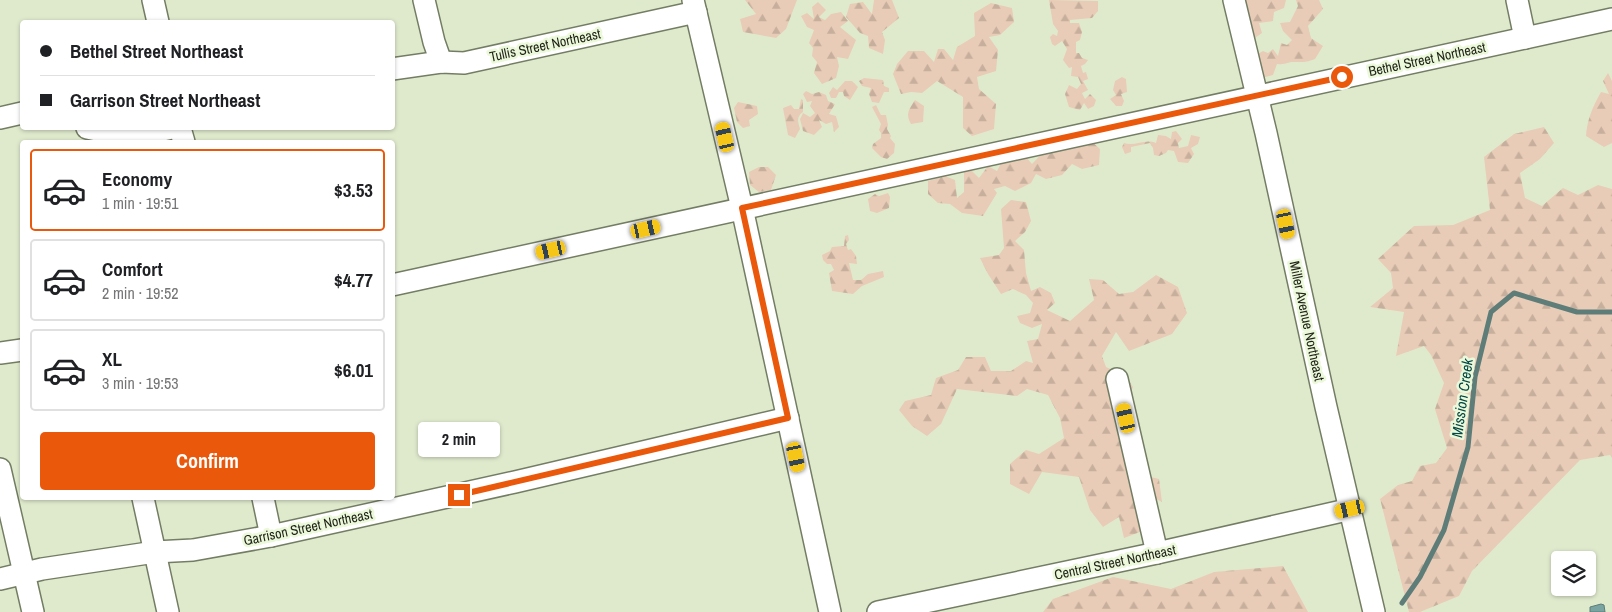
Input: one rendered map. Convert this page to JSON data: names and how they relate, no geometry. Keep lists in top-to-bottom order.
{
  "streets": {
    "street": [
      "Tullis Street Northeast",
      "Bethel Street Northeast",
      "Miller Avenue Northeast",
      "Garrison Street Northeast",
      "Central Street Northeast"
    ]
  },
  "crossings": [
    ["Bethel Street Northeast", "Miller Avenue Northeast"],
    ["Miller Avenue Northeast", "Central Street Northeast"]
  ],
  "water": ["Mission Creek"],
  "page": {
    "banner": ["Bethel Street Northeast", "Garrison Street Northeast"],
    "list": [
      {
        "name": "Economy",
        "note": "1 min · 19:51",
        "value": "$3.53"
      },
      {
        "name": "Comfort",
        "note": "2 min · 19:52",
        "value": "$4.77"
      },
      {
        "name": "XL",
        "note": "3 min · 19:53",
        "value": "$6.01"
      }
    ],
    "bubble": "2 min",
    "buttons": "Confirm"
  }
}
